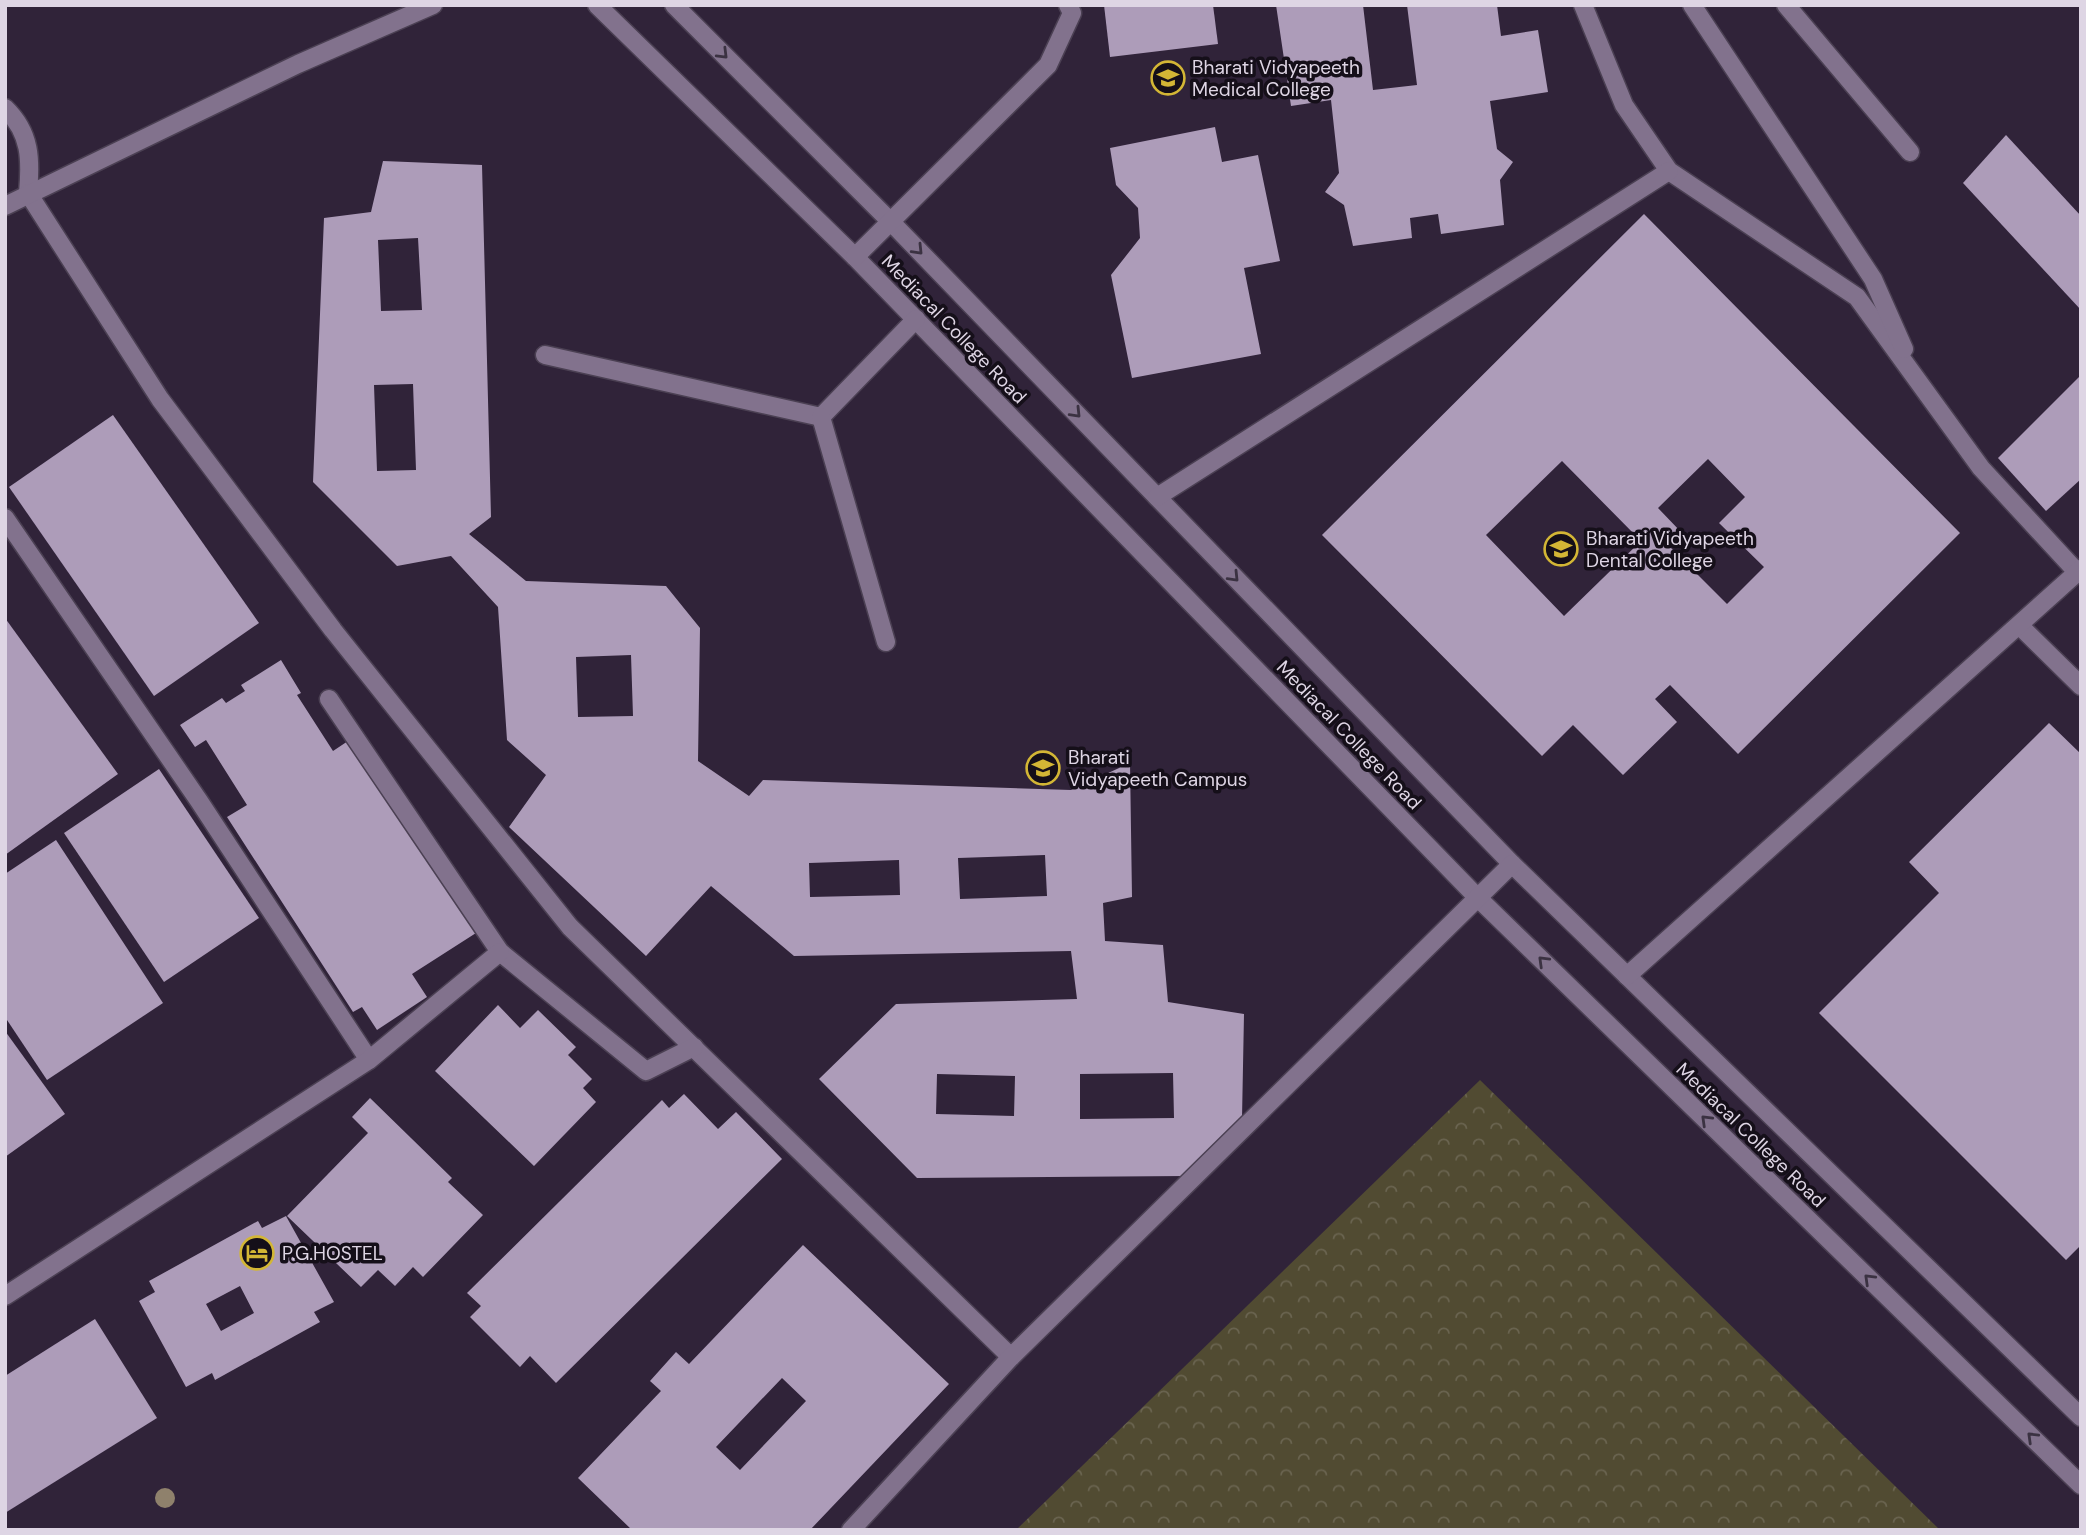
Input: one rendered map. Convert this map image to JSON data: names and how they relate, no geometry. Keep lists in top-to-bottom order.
{
  "streets": {
    "lane": ["Mediacal College Road"]
  },
  "places": {
    "school or university": ["Bharati Vidyapeeth Medical College", "Bharati Vidyapeeth Dental College", "Bharati Vidyapeeth Campus"],
    "hotel": ["P.G.HOSTEL"]
  }
}
